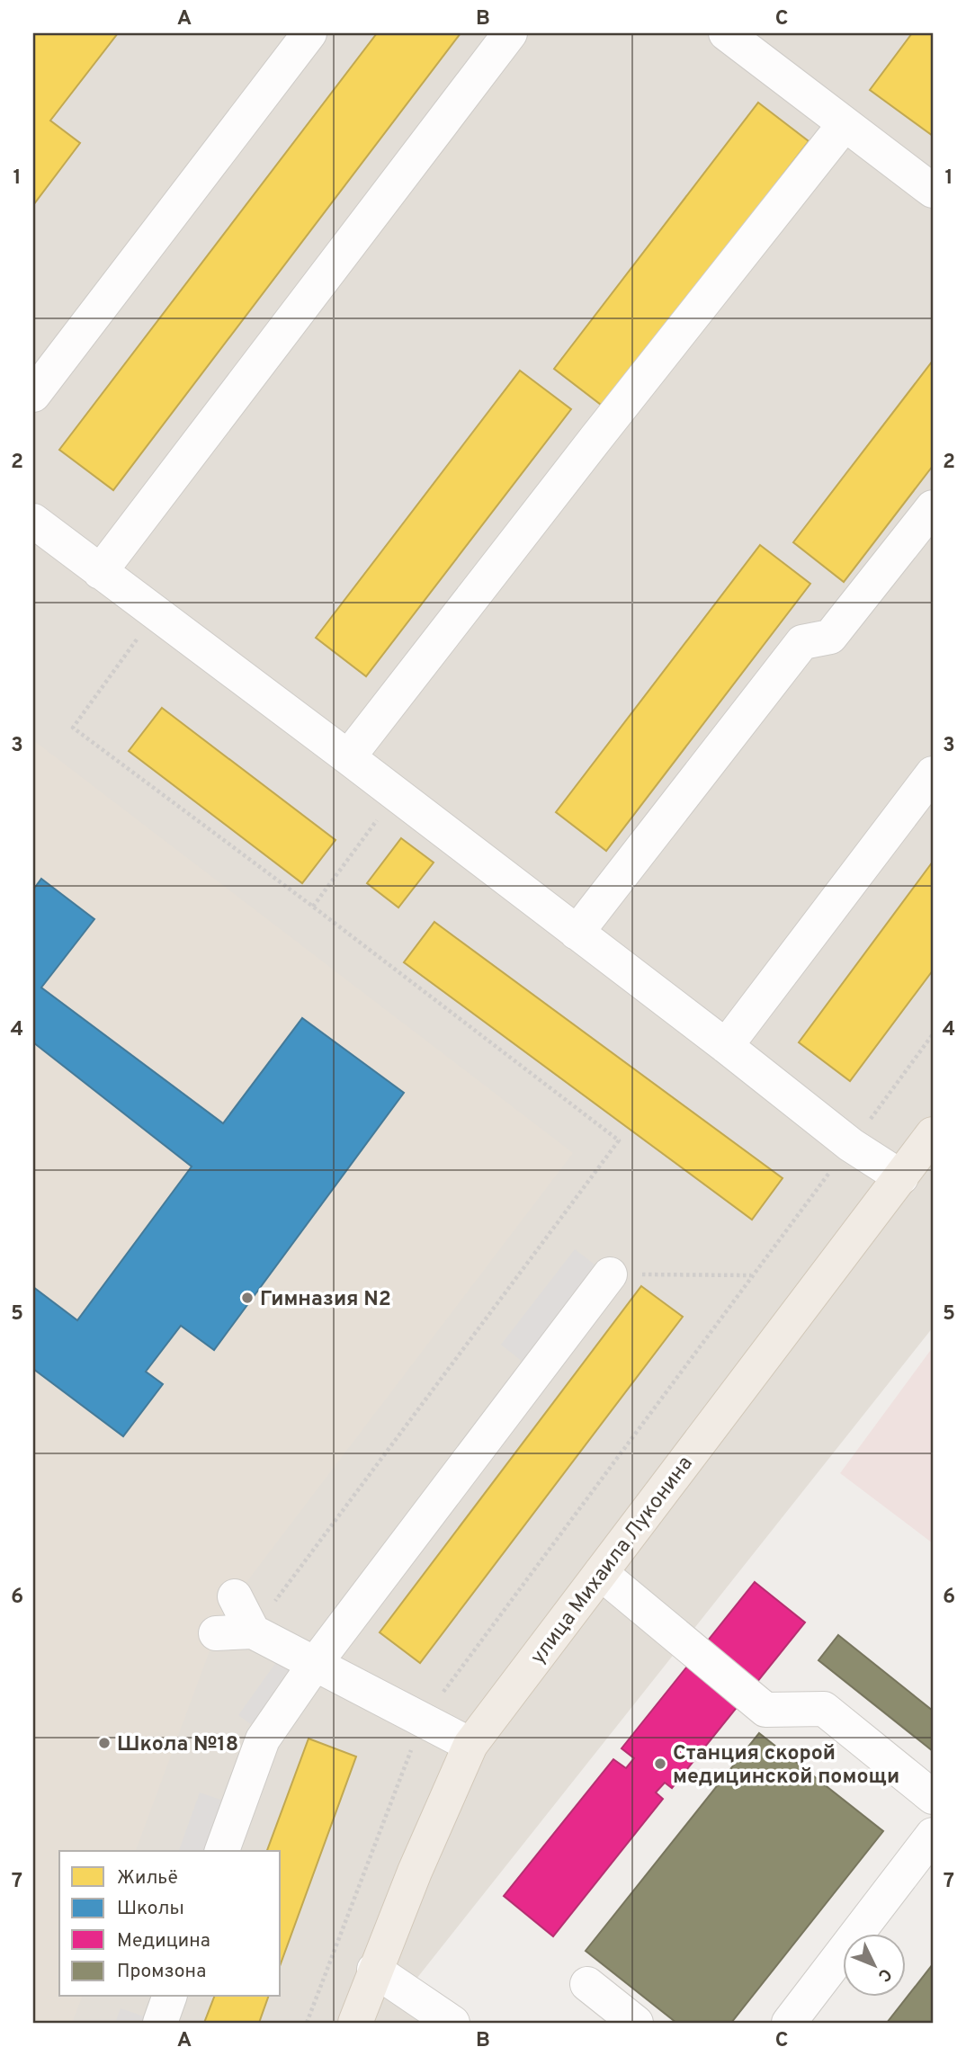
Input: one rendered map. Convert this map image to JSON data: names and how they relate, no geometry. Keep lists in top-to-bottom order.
{
  "streets": {
    "main road": ["улица Михаила Луконина"]
  },
  "places": ["Гимназия N2", "Школа №18", "Станция скорой медицинской помощи"],
  "legend": [
    "Жильё",
    "Школы",
    "Медицина",
    "Промзона"
  ],
  "north": "bottom right",
  "grid": {
    "columns": ["A", "B", "C"],
    "rows": [
      "1",
      "2",
      "3",
      "4",
      "5",
      "6",
      "7"
    ]
  }
}
